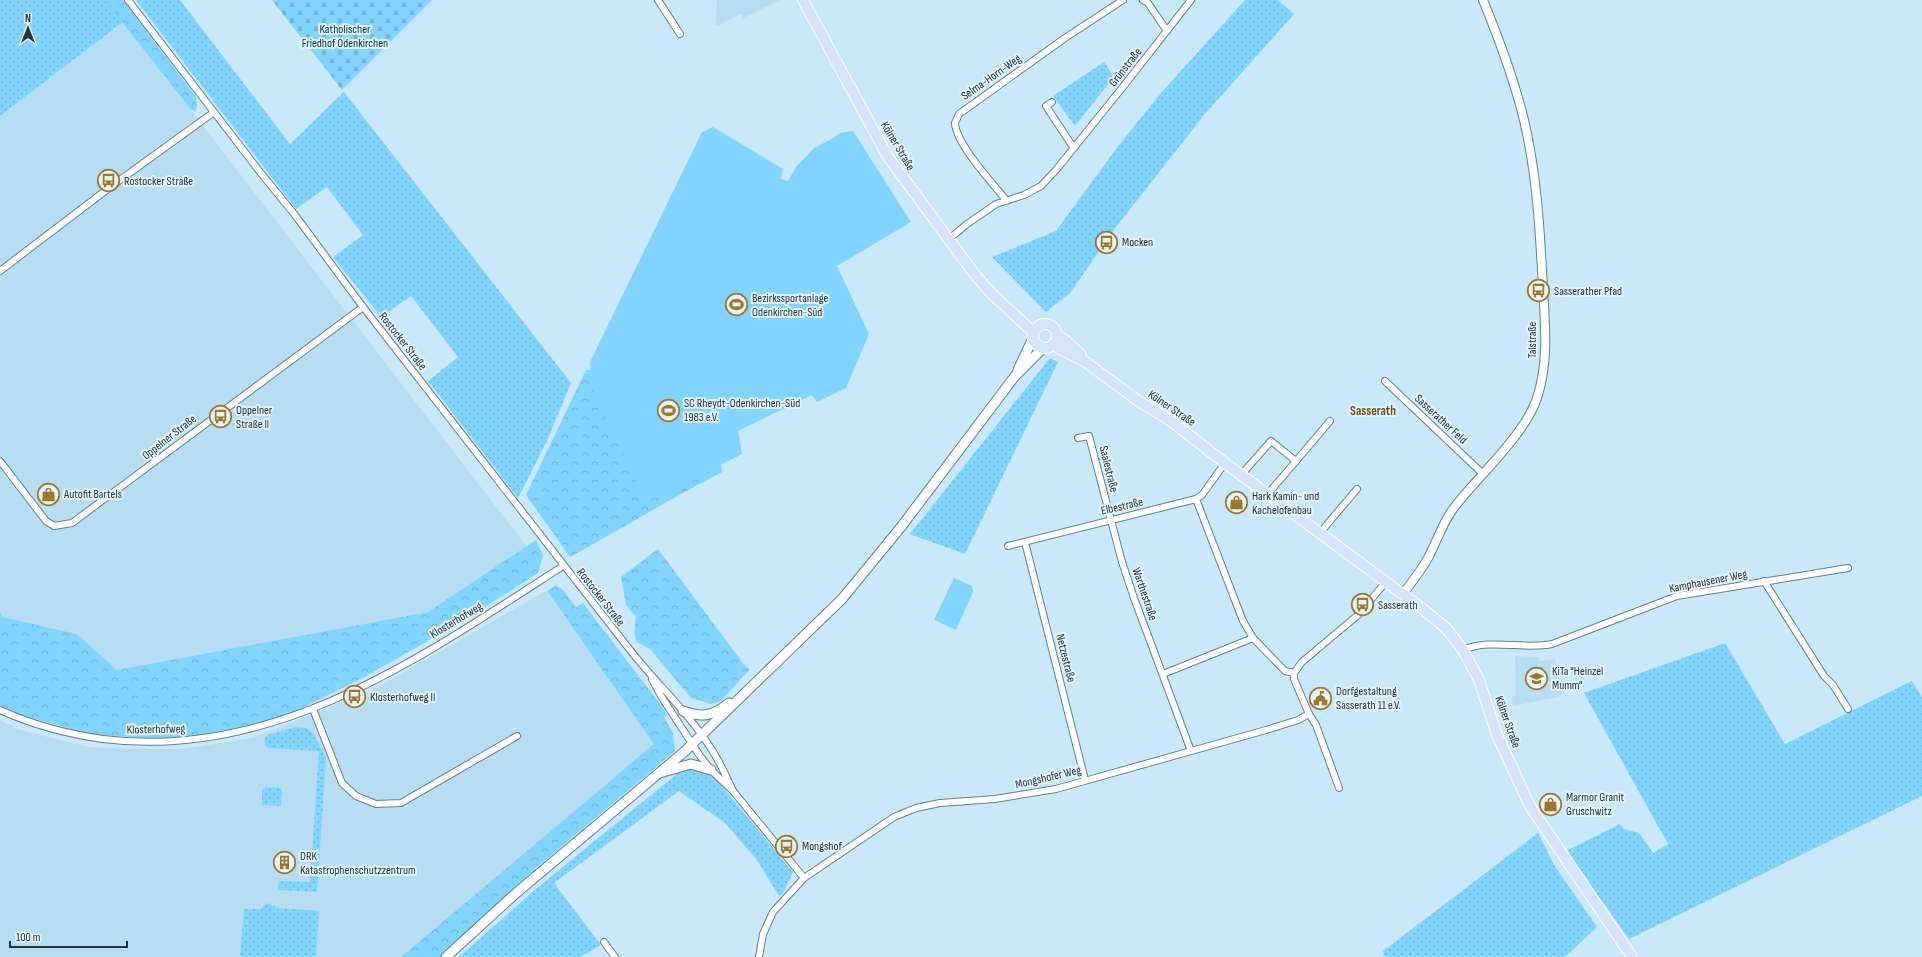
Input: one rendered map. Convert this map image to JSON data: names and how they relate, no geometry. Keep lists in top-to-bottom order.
{
  "streets": {
    "main road": ["Kölner Straße"],
    "street": [
      "Grünstraße",
      "Selma-Horn-Weg",
      "Talstraße",
      "Rostocker Straße",
      "Sasserather Feld",
      "Oppelner Straße",
      "Saalestraße",
      "Elbestraße",
      "Kamphausener Weg",
      "Warthestraße",
      "Klosterhofweg",
      "Netzestraße",
      "Mongshofer Weg"
    ]
  },
  "crossings": [
    ["Grünstraße", "Selma-Horn-Weg"],
    ["Grünstraße", "Kölner Straße"],
    ["Kölner Straße", "Talstraße"],
    ["Kölner Straße", "Kamphausener Weg"],
    ["Talstraße", "Sasserather Feld"],
    ["Rostocker Straße", "Oppelner Straße"],
    ["Rostocker Straße", "Klosterhofweg"],
    ["Saalestraße", "Elbestraße"],
    ["Saalestraße", "Warthestraße"],
    ["Elbestraße", "Warthestraße"],
    ["Elbestraße", "Netzestraße"],
    ["Warthestraße", "Mongshofer Weg"],
    ["Netzestraße", "Mongshofer Weg"]
  ],
  "districts": ["Sasserath"],
  "parks": ["Katholischer Friedhof Odenkirchen"],
  "places": {
    "bus stop": [
      "Rostocker Straße",
      "Mocken",
      "Sasserather Pfad",
      "Oppelner Straße II",
      "Sasserath",
      "Klosterhofweg II",
      "Mongshof"
    ],
    "sports": ["Bezirkssportanlage Odenkirchen-Süd", "SC Rheydt-Odenkirchen-Süd 1983 e.V."],
    "shop": ["Autofit Bartels", "Hark Kamin- und Kachelofenbau", "Marmor Granit Gruschwitz"],
    "school or university": ["KiTa \"Heinzel Mumm\""],
    "public building": ["Dorfgestaltung Sasserath 11 e.V."],
    "building": ["DRK Katastrophenschutzzentrum"]
  },
  "scale_bar": "100 m",
  "north": "top"
}
